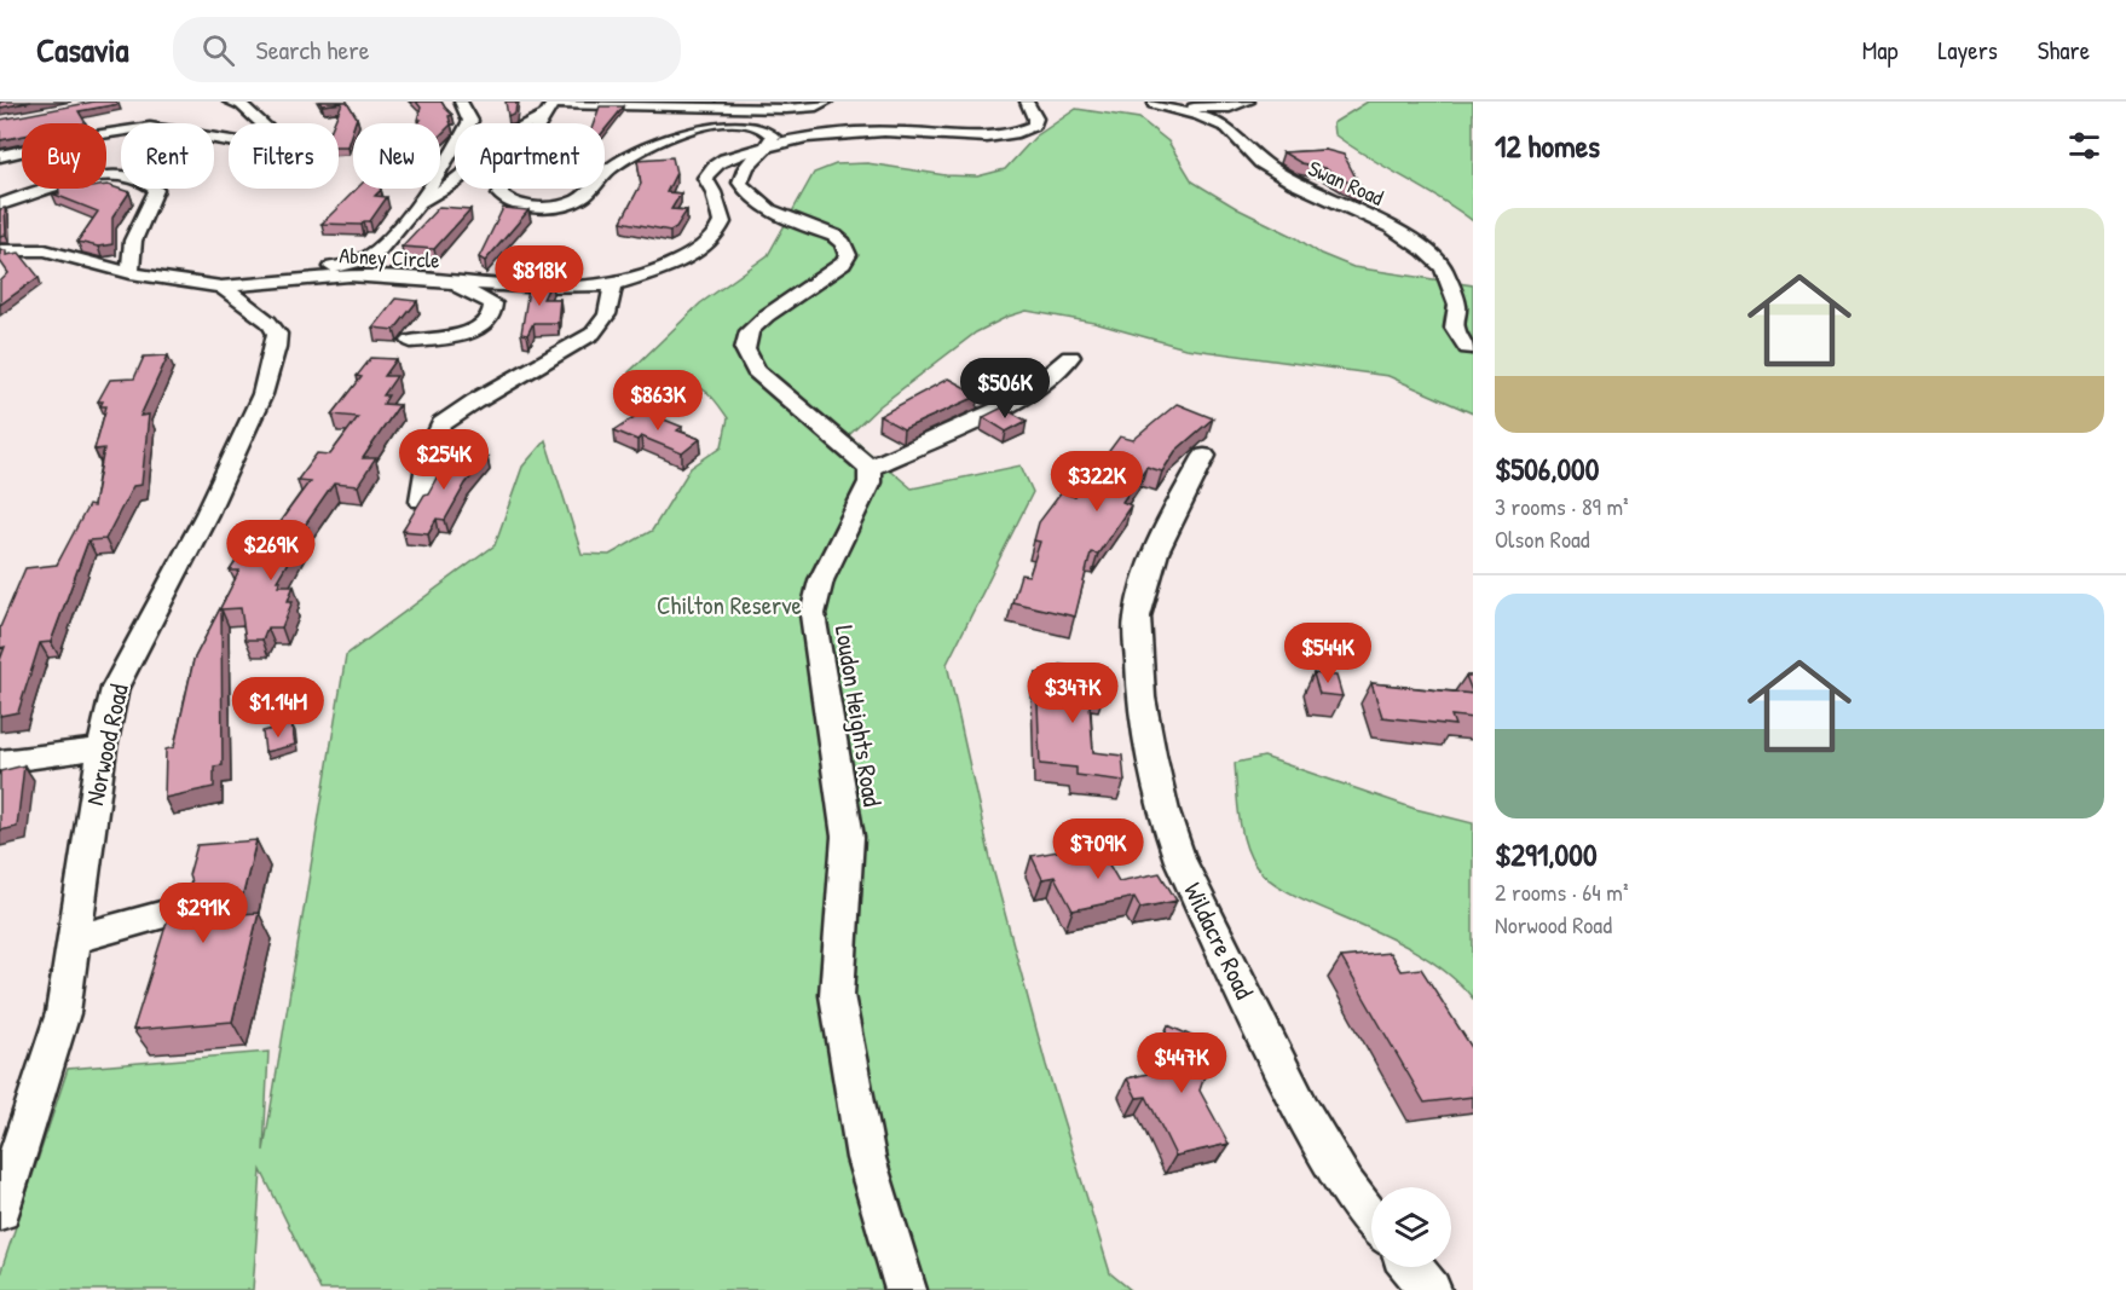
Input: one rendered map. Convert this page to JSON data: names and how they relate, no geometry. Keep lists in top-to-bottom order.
{
  "streets": {
    "street": [
      "Swan Road",
      "Abney Circle",
      "Loudon Heights Road",
      "Norwood Road",
      "Wildacre Road"
    ]
  },
  "crossings": [
    ["Abney Circle", "Norwood Road"]
  ],
  "parks": ["Chilton Reserve"],
  "page": {
    "header": "Casavia",
    "search": "Search here",
    "nav": ["Map", "Layers", "Share"],
    "heading": "12 homes",
    "chip": [
      "Buy",
      "Rent",
      "Filters",
      "New",
      "Apartment"
    ],
    "list": [
      {
        "name": "$506,000",
        "note": "3 rooms · 89 m² · Olson Road"
      },
      {
        "name": "$291,000",
        "note": "2 rooms · 64 m² · Norwood Road"
      }
    ],
    "price": [
      "$818K",
      "$506K",
      "$863K",
      "$254K",
      "$322K",
      "$269K",
      "$544K",
      "$347K",
      "$1.14M",
      "$709K",
      "$291K",
      "$447K"
    ]
  }
}
